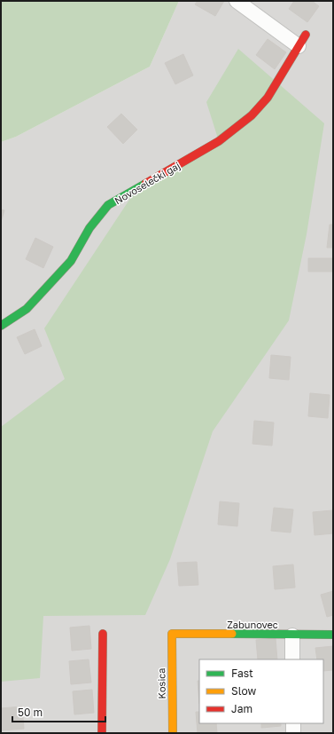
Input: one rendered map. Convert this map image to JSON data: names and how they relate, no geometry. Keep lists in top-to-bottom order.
{
  "streets": {
    "street": ["Novoselečki gaj", "Zabunovec", "Kosica"]
  },
  "crossings": [
    ["Zabunovec", "Kosica"]
  ],
  "legend": ["Fast", "Slow", "Jam"],
  "scale_bar": "50 m"
}
